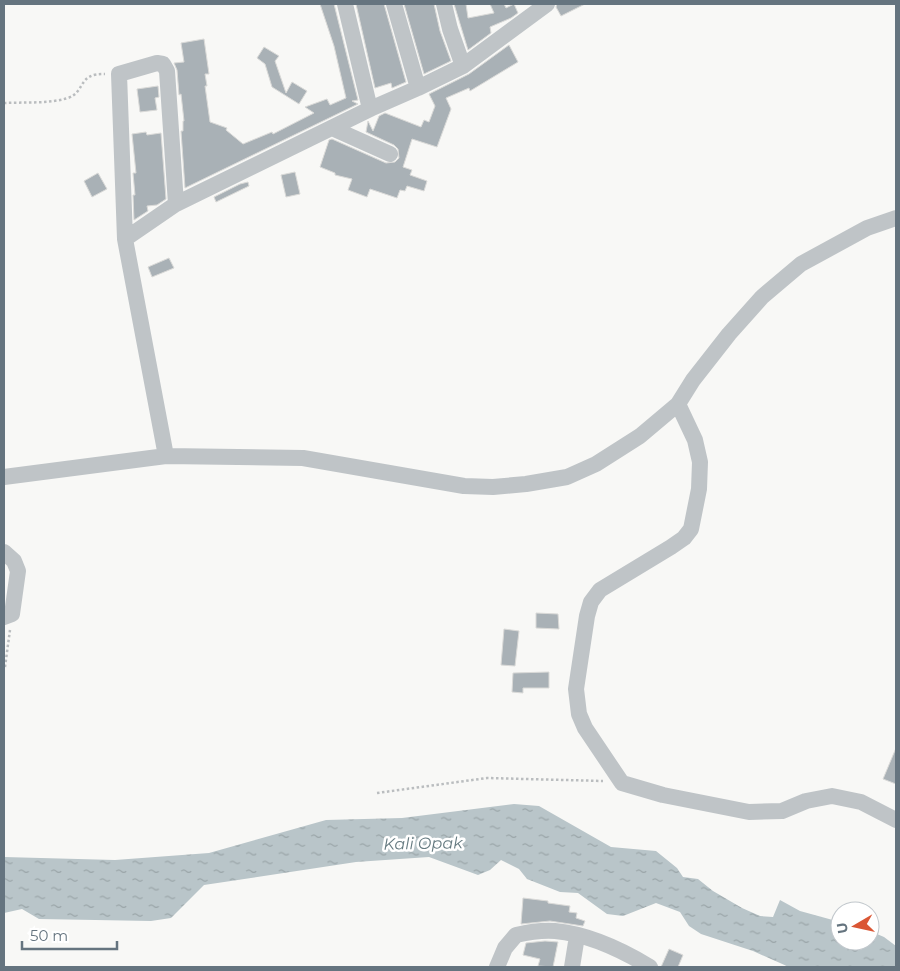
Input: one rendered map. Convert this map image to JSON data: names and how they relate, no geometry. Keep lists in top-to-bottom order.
{
  "water": ["Kali Opak"],
  "scale_bar": "50 m",
  "north": "left"
}
